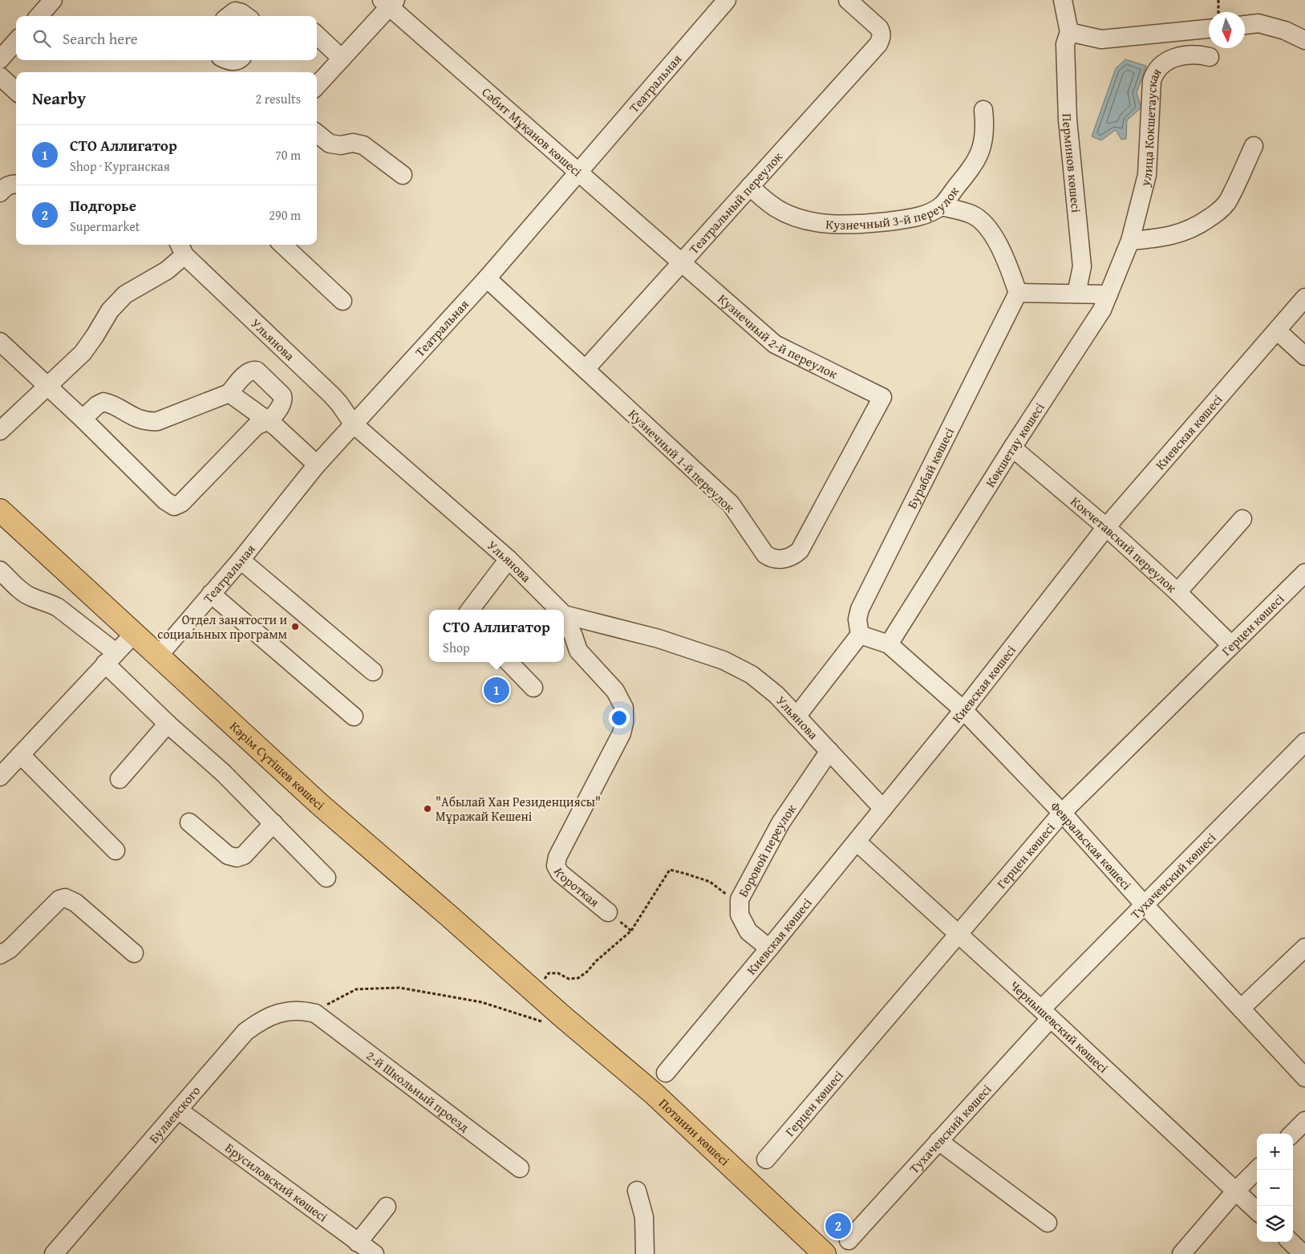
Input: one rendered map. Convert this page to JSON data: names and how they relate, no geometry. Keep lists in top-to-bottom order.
{
  "streets": {
    "main road": ["Кәрім Сүтішев көшесі", "Потанин көшесі"],
    "street": [
      "Театральная",
      "улица Кокшетауская",
      "Сәбит Мұқанов көшесі",
      "Перминов көшесі",
      "Театральный переулок",
      "Кузнечный 3-й переулок",
      "Кузнечный 2-й переулок",
      "Ульянова",
      "Киевская көшесі",
      "Көкшетау көшесі",
      "Кузнечный 1-й переулок",
      "Бурабай көшесі",
      "Кокчетавский переулок",
      "Герцен көшесі",
      "Февральская көшесі",
      "Боровой переулок",
      "Тухачевский көшесі",
      "Короткая",
      "Чернышевский көшесі",
      "2-й Школьный проезд",
      "Булаевского",
      "Брусиловский көшесі"
    ]
  },
  "crossings": [
    ["Театральная", "Сәбит Мұқанов көшесі"],
    ["Театральная", "Ульянова"],
    ["Театральная", "Кузнечный 1-й переулок"],
    ["Театральная", "Кәрім Сүтішев көшесі"],
    ["улица Кокшетауская", "Көкшетау көшесі"],
    ["Сәбит Мұқанов көшесі", "Театральный переулок"],
    ["Сәбит Мұқанов көшесі", "Кузнечный 2-й переулок"],
    ["Театральный переулок", "Кузнечный 3-й переулок"],
    ["Театральный переулок", "Кузнечный 2-й переулок"],
    ["Театральный переулок", "Кузнечный 1-й переулок"],
    ["Кузнечный 2-й переулок", "Кузнечный 1-й переулок"],
    ["Ульянова", "Киевская көшесі"],
    ["Ульянова", "Боровой переулок"],
    ["Ульянова", "Короткая"],
    ["Киевская көшесі", "Кокчетавский переулок"],
    ["Киевская көшесі", "Февральская көшесі"],
    ["Киевская көшесі", "Боровой переулок"],
    ["Киевская көшесі", "Чернышевский көшесі"],
    ["Көкшетау көшесі", "Кокчетавский переулок"],
    ["Көкшетау көшесі", "Февральская көшесі"],
    ["Бурабай көшесі", "Февральская көшесі"],
    ["Кокчетавский переулок", "Герцен көшесі"],
    ["Герцен көшесі", "Февральская көшесі"],
    ["Герцен көшесі", "Чернышевский көшесі"],
    ["Кәрім Сүтішев көшесі", "Потанин көшесі"],
    ["Февральская көшесі", "Тухачевский көшесі"],
    ["Тухачевский көшесі", "Чернышевский көшесі"],
    ["2-й Школьный проезд", "Булаевского"],
    ["Булаевского", "Брусиловский көшесі"]
  ],
  "places": ["Отдел занятости и социальных программ", "\"Абылай Хан Резиденциясы\" Мұражай Кешені"],
  "north": "bottom",
  "page": {
    "search": "Search here",
    "heading": ["Nearby", "2 results"],
    "list": [
      {
        "mark": "1",
        "name": "СТО Аллигатор",
        "note": "Shop · Курганская",
        "value": "70 m"
      },
      {
        "mark": "2",
        "name": "Подгорье",
        "note": "Supermarket",
        "value": "290 m"
      }
    ],
    "popup": ["СТО Аллигатор", "Shop"],
    "pins": ["1", "2"],
    "map_buttons": ["+", "−"]
  }
}
